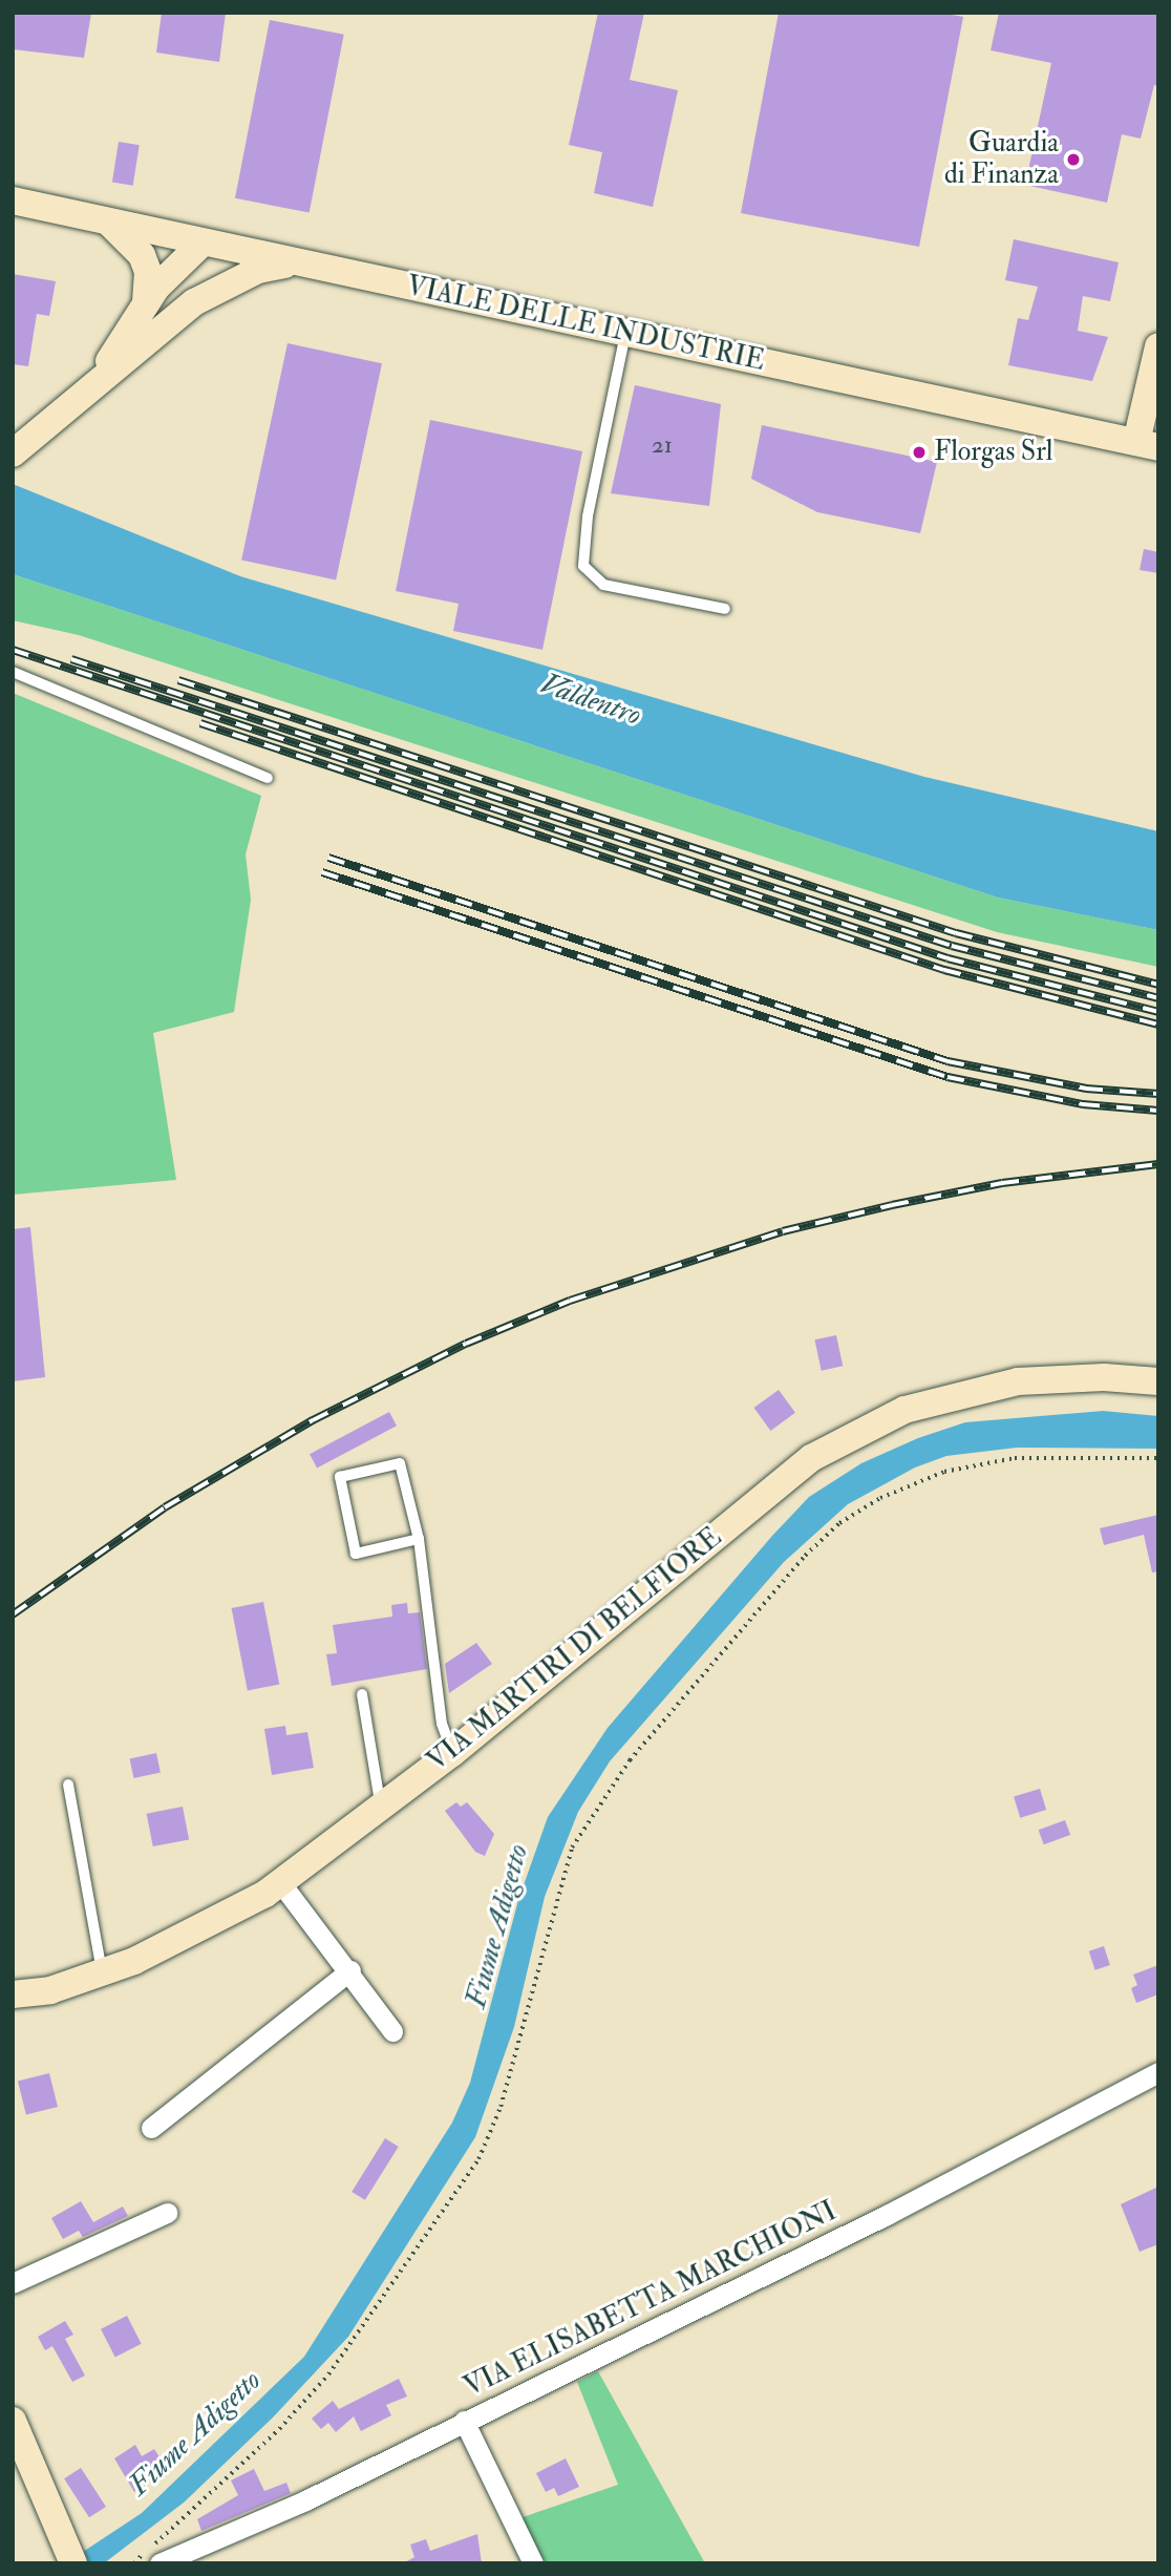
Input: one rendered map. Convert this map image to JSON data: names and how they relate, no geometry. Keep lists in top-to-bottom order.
{
  "streets": {
    "street": ["VIALE DELLE INDUSTRIE", "VIA MARTIRI DI BELFIORE", "VIA ELISABETTA MARCHIONI"]
  },
  "water": ["Valdentro", "Fiume Adigetto"],
  "places": ["Guardia di Finanza", "Florgas Srl"],
  "house_numbers": ["21"]
}
